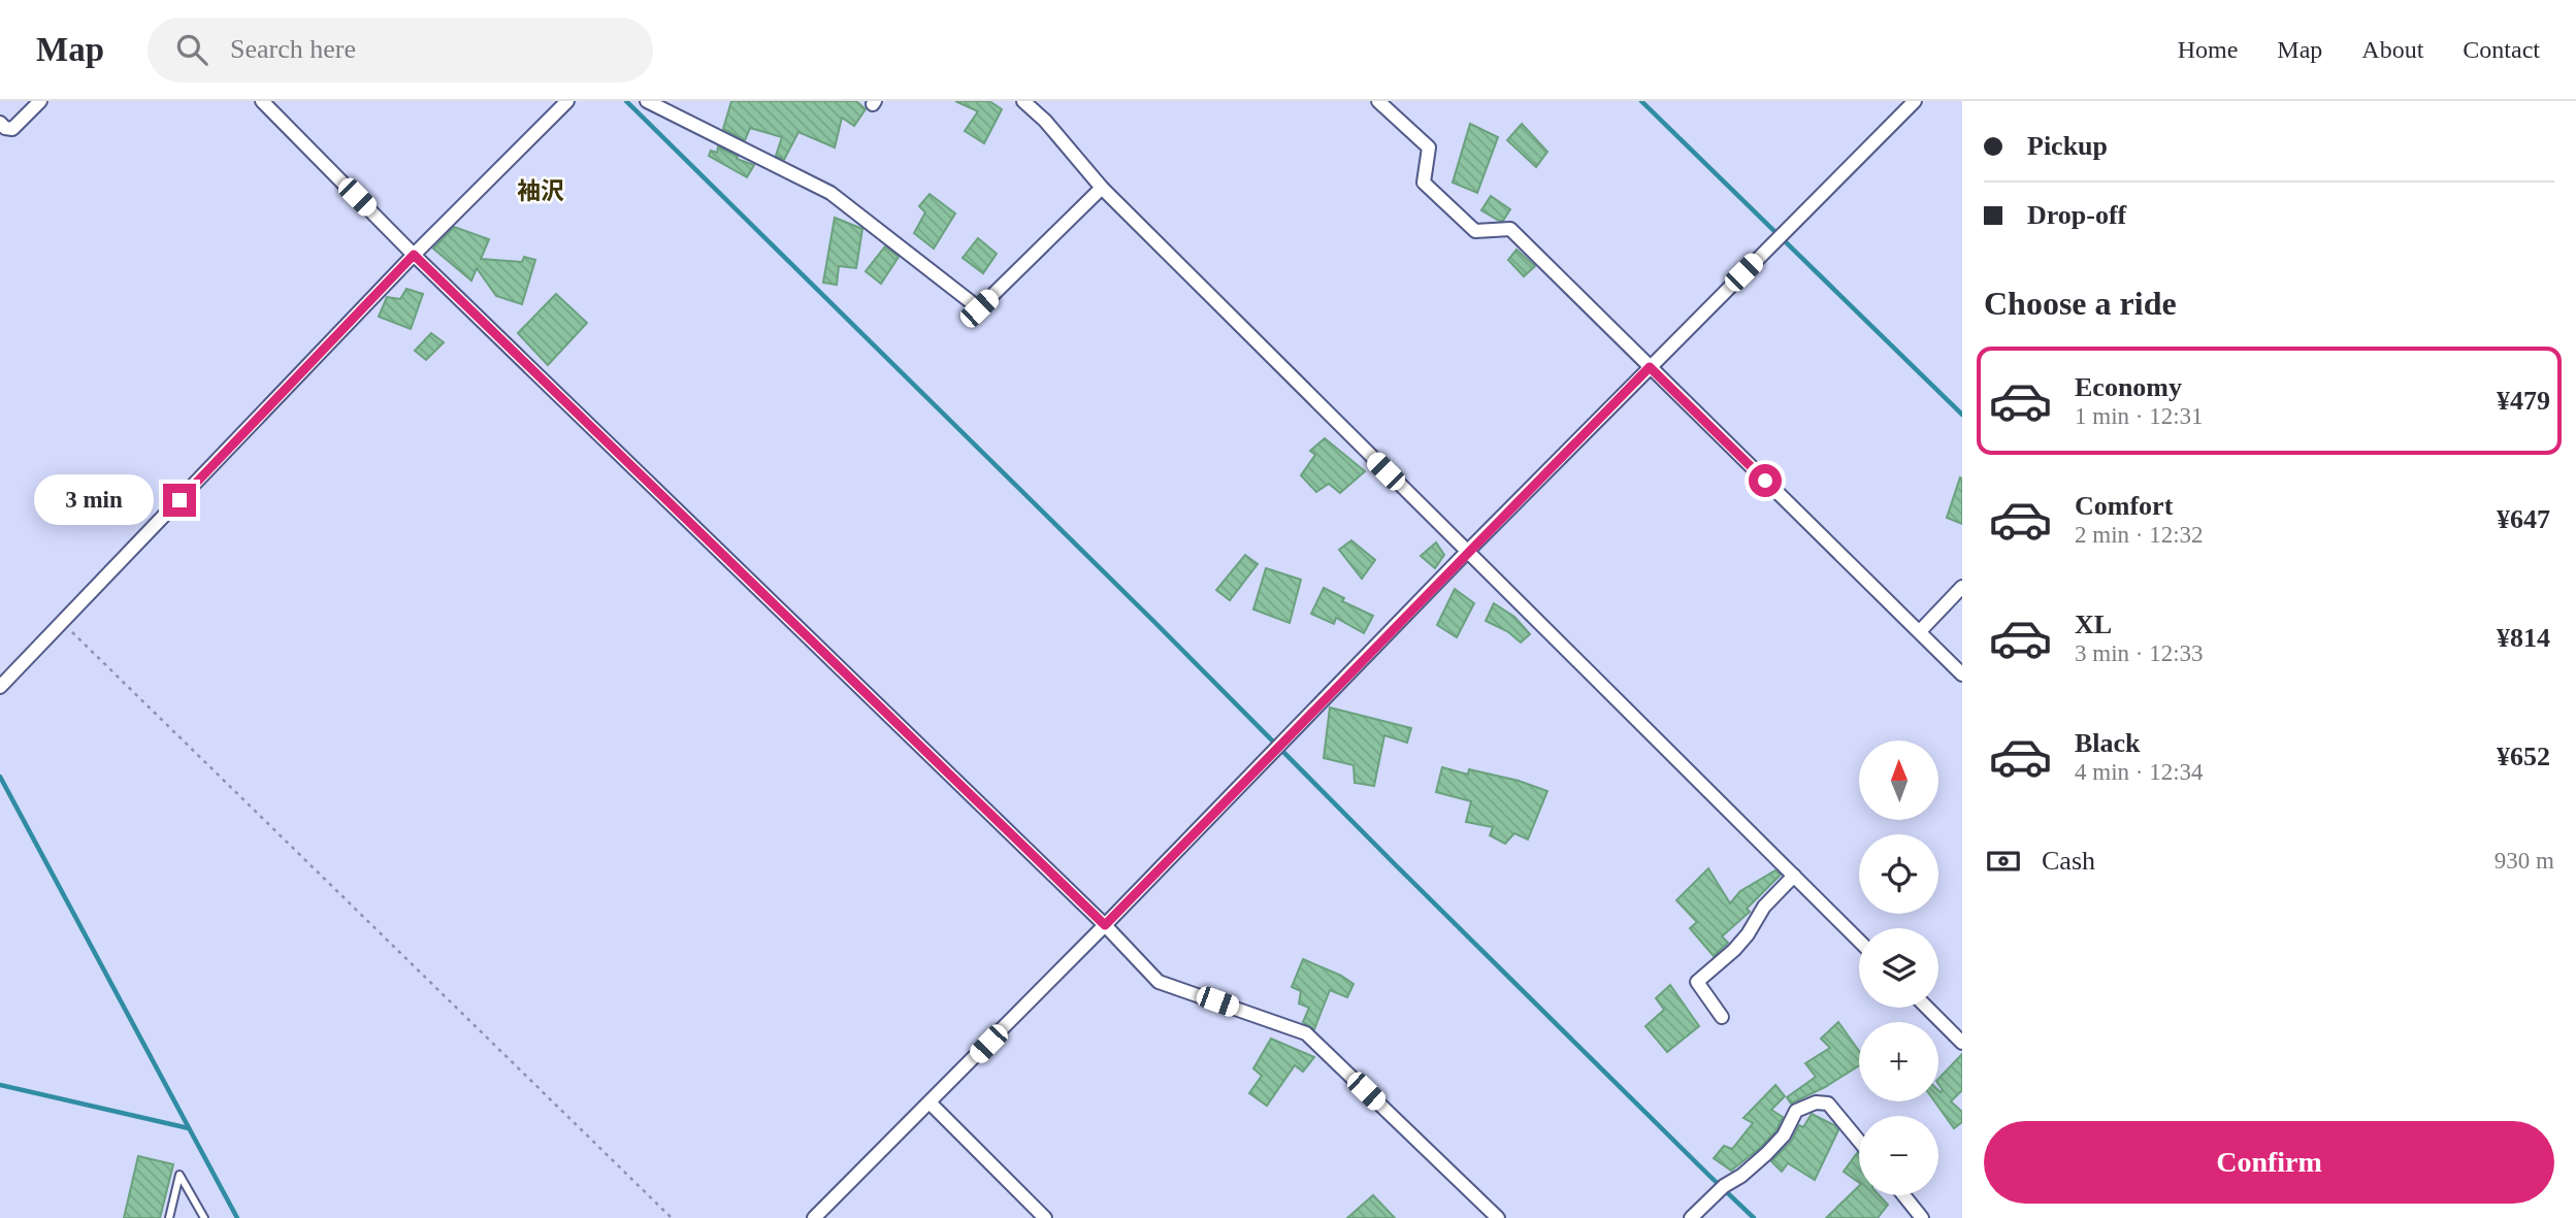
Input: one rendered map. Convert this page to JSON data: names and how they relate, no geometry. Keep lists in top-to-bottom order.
{
  "districts": ["袖沢"],
  "north": "top",
  "page": {
    "header": "Map",
    "search": "Search here",
    "nav": [
      "Home",
      "Map",
      "About",
      "Contact"
    ],
    "banner": ["Pickup", "Drop-off"],
    "heading": "Choose a ride",
    "list": [
      {
        "name": "Economy",
        "note": "1 min · 12:31",
        "value": "¥479"
      },
      {
        "name": "Comfort",
        "note": "2 min · 12:32",
        "value": "¥647"
      },
      {
        "name": "XL",
        "note": "3 min · 12:33",
        "value": "¥814"
      },
      {
        "name": "Black",
        "note": "4 min · 12:34",
        "value": "¥652"
      }
    ],
    "bubble": "3 min",
    "map_buttons": ["+", "−"],
    "pay": ["Cash", "930 m"],
    "buttons": "Confirm"
  }
}
